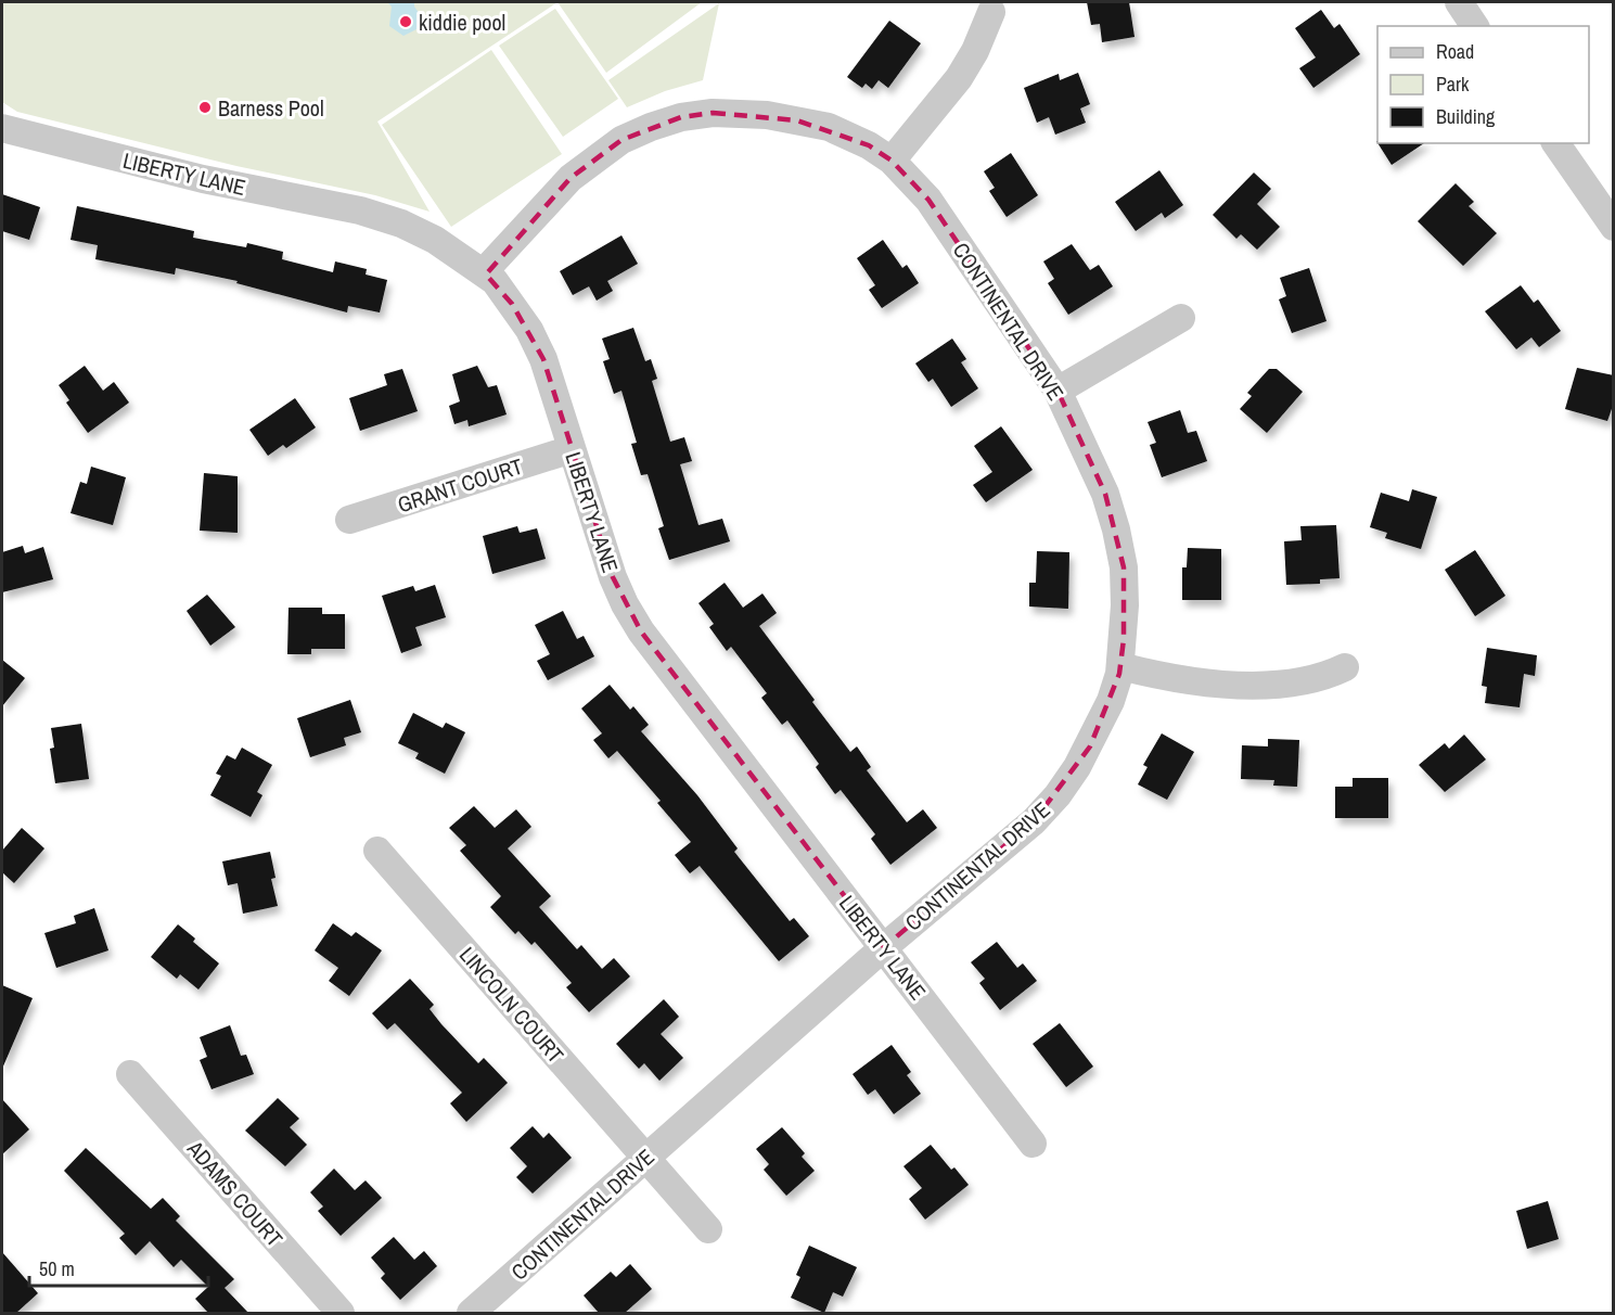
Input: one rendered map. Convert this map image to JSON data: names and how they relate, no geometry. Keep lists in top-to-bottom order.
{
  "streets": {
    "street": [
      "LIBERTY LANE",
      "CONTINENTAL DRIVE",
      "GRANT COURT",
      "LINCOLN COURT",
      "ADAMS COURT"
    ]
  },
  "crossings": [
    ["LIBERTY LANE", "CONTINENTAL DRIVE"],
    ["LIBERTY LANE", "GRANT COURT"],
    ["CONTINENTAL DRIVE", "LINCOLN COURT"]
  ],
  "places": ["kiddie pool", "Barness Pool"],
  "legend": ["Road", "Park", "Building"],
  "scale_bar": "50 m"
}
